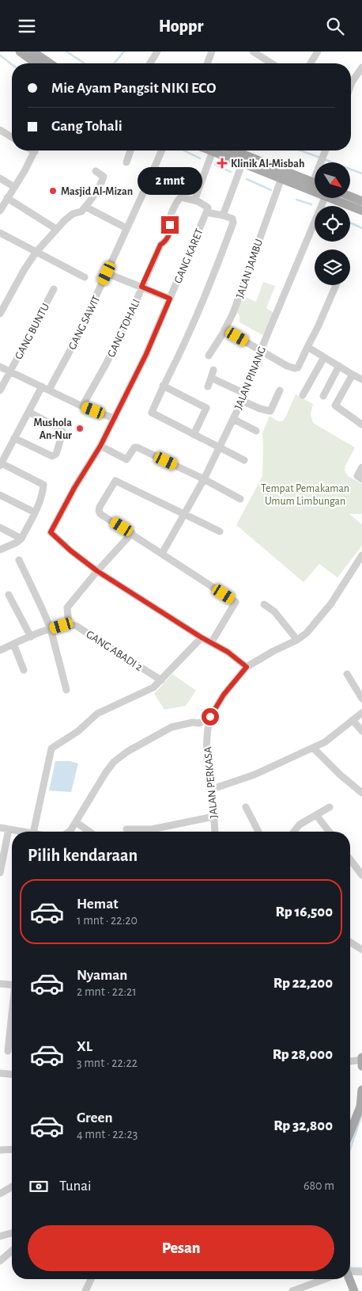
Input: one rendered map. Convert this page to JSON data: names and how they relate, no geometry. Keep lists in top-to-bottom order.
{
  "streets": {
    "street": [
      "GANG KARET",
      "JALAN JAMBU",
      "GANG SAWIT",
      "GANG TOHALI",
      "GANG BUNTU",
      "JALAN PINANG",
      "GANG ABADI 2",
      "JALAN PERKASA"
    ]
  },
  "parks": ["Tempat Pemakaman Umum Limbungan"],
  "places": {
    "health": ["Klinik Al-Misbah"],
    "other": ["Masjid Al-Mizan", "Mushola An-Nur"]
  },
  "north": "bottom right",
  "page": {
    "header": "Hoppr",
    "banner": ["Mie Ayam Pangsit NIKI ECO", "Gang Tohali"],
    "bubble": "2 mnt",
    "heading": "Pilih kendaraan",
    "list": [
      {
        "name": "Hemat",
        "note": "1 mnt · 22:20",
        "value": "Rp 16,500"
      },
      {
        "name": "Nyaman",
        "note": "2 mnt · 22:21",
        "value": "Rp 22,200"
      },
      {
        "name": "XL",
        "note": "3 mnt · 22:22",
        "value": "Rp 28,000"
      },
      {
        "name": "Green",
        "note": "4 mnt · 22:23",
        "value": "Rp 32,800"
      }
    ],
    "pay": ["Tunai", "680 m"],
    "buttons": "Pesan"
  }
}
